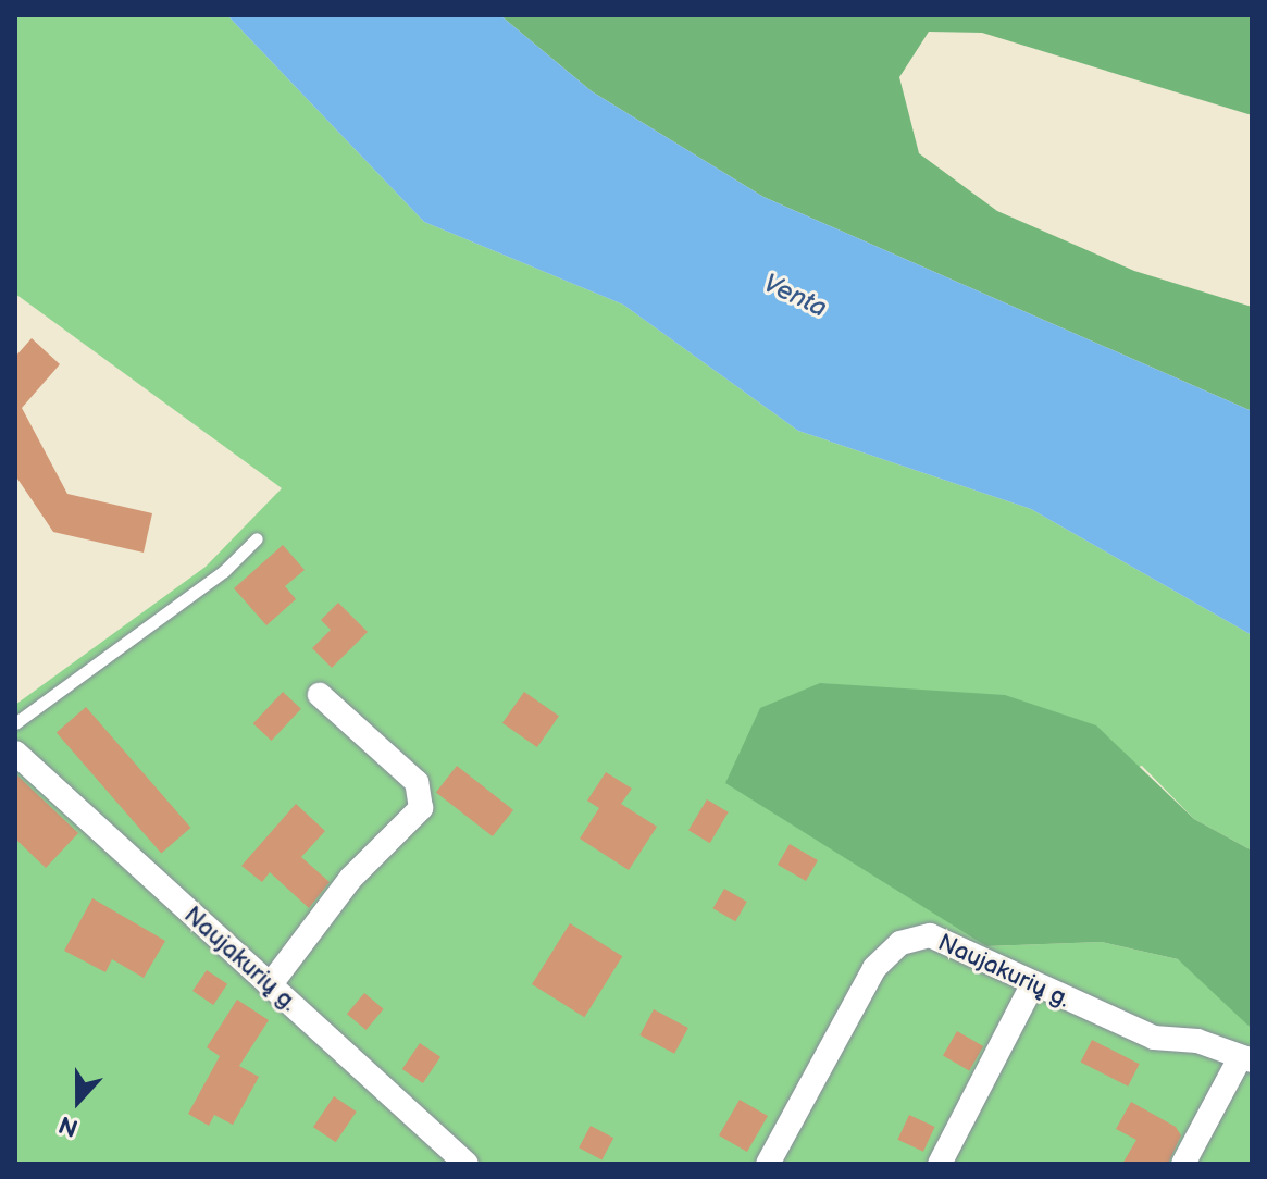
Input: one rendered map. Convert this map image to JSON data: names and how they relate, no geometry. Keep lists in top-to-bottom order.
{
  "streets": {
    "street": ["Naujakurių g."]
  },
  "water": ["Venta"],
  "north": "bottom"
}
